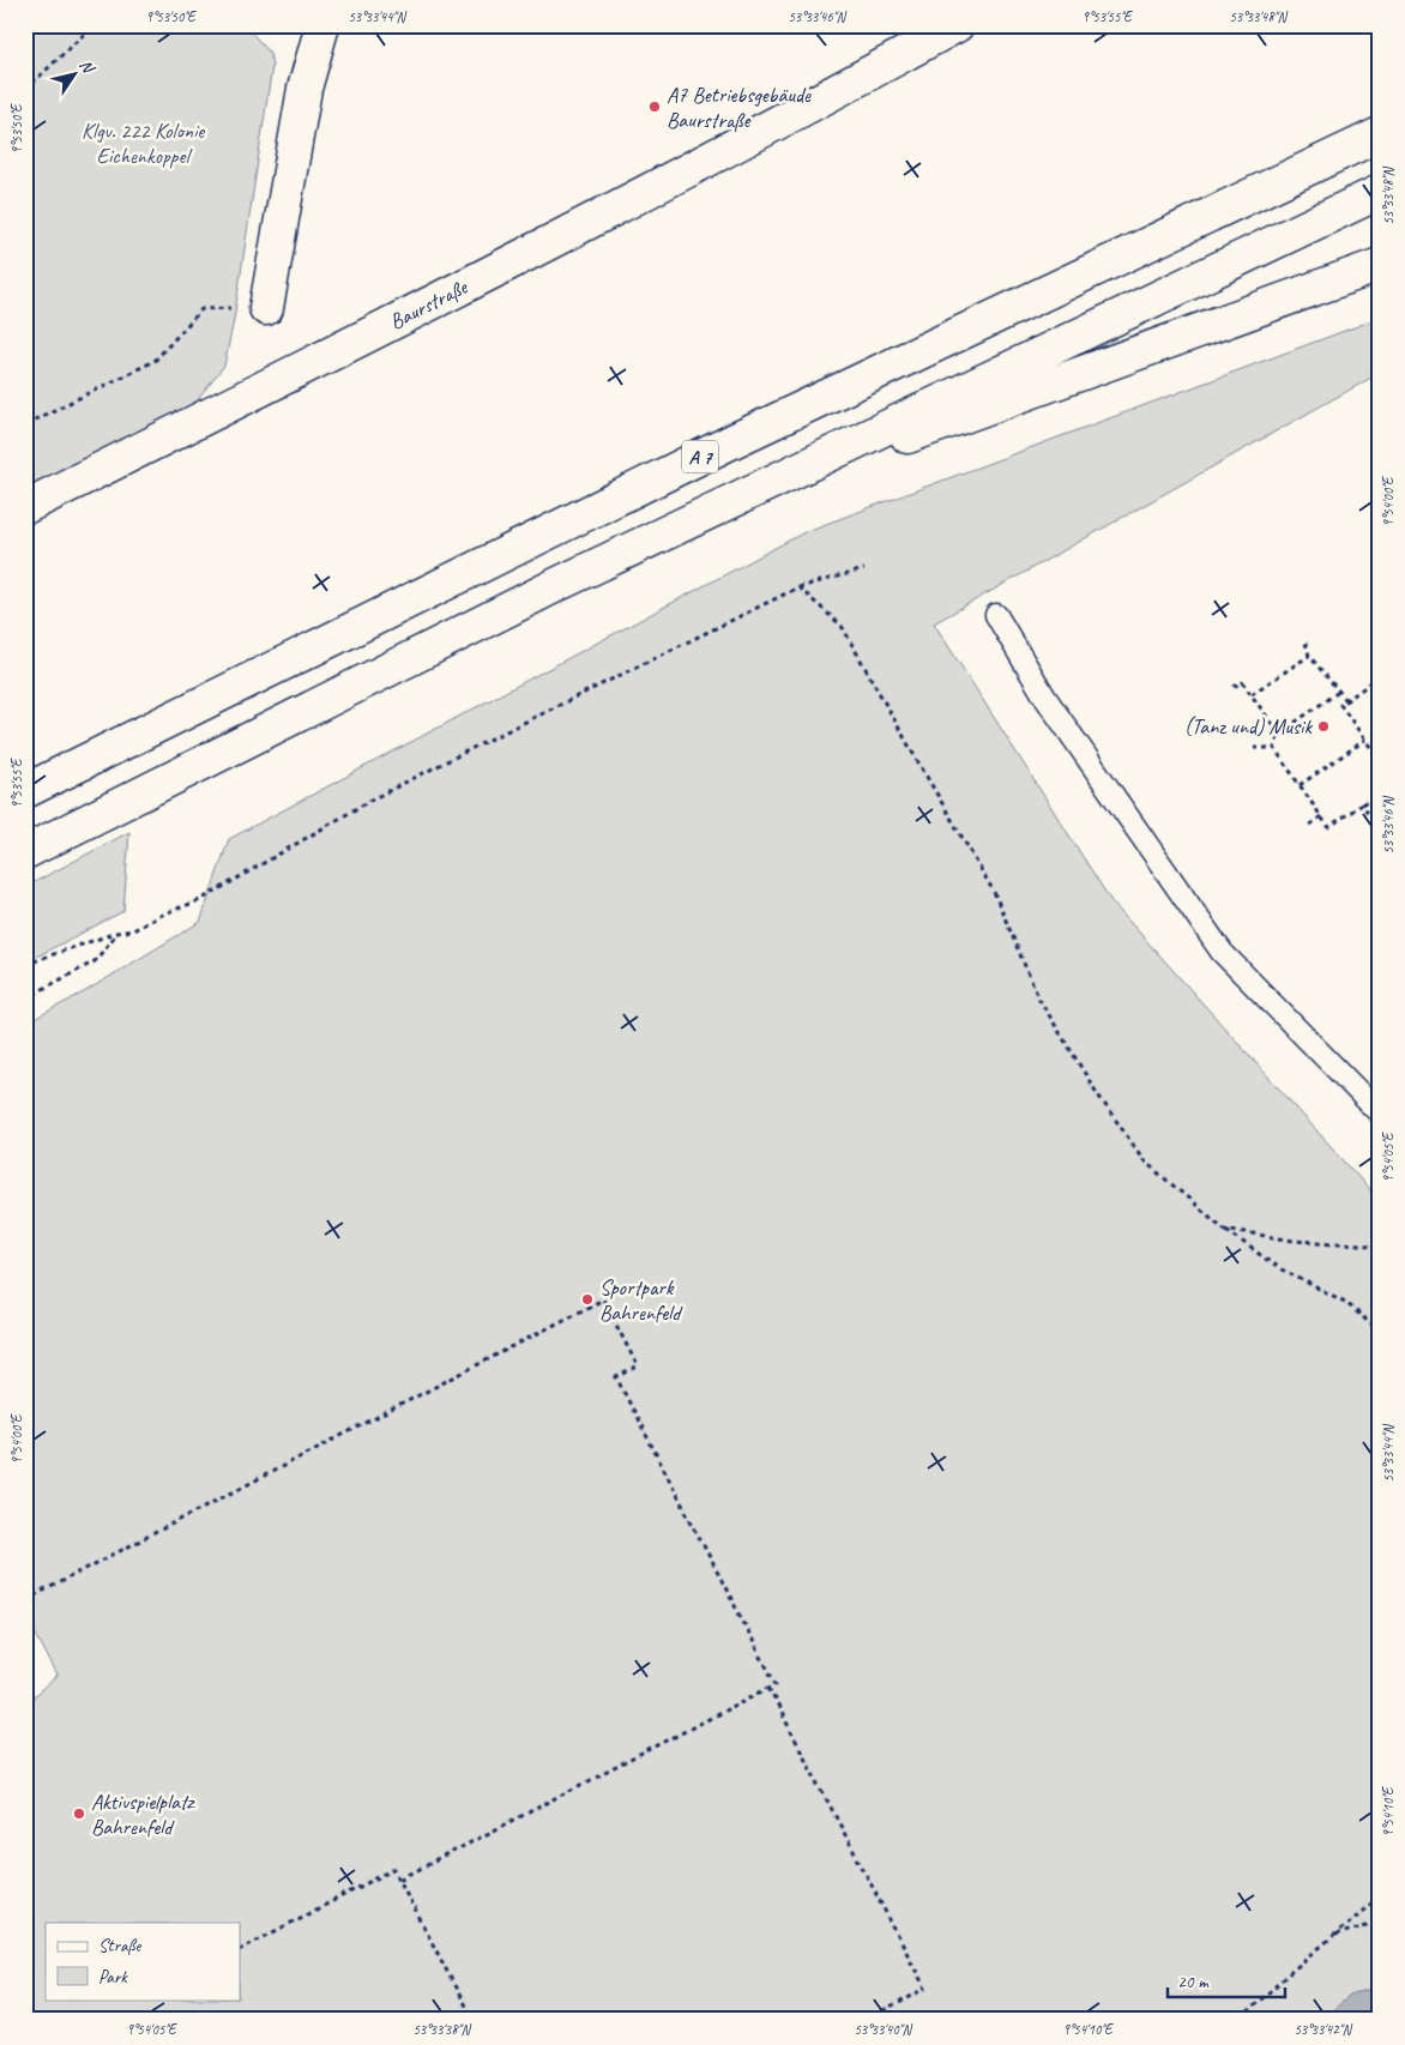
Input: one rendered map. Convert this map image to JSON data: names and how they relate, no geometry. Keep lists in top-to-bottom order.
{
  "streets": {
    "main road": ["Baurstraße", "A 7"]
  },
  "parks": ["Klgv. 222 Kolonie Eichenkoppel"],
  "places": [
    "A7 Betriebsgebäude Baurstraße",
    "(Tanz und) Musik",
    "Sportpark Bahrenfeld",
    "Aktivspielplatz Bahrenfeld"
  ],
  "legend": ["Straße", "Park"],
  "scale_bar": "20 m",
  "north": "top right",
  "coordinates": [
    "9°53'50\"E",
    "53°33'44\"N",
    "53°33'46\"N",
    "9°53'55\"E",
    "53°33'48\"N",
    "9°54'00\"E",
    "9°54'05\"E",
    "9°54'10\"E",
    "53°33'38\"N",
    "53°33'40\"N",
    "53°33'42\"N"
  ]
}
